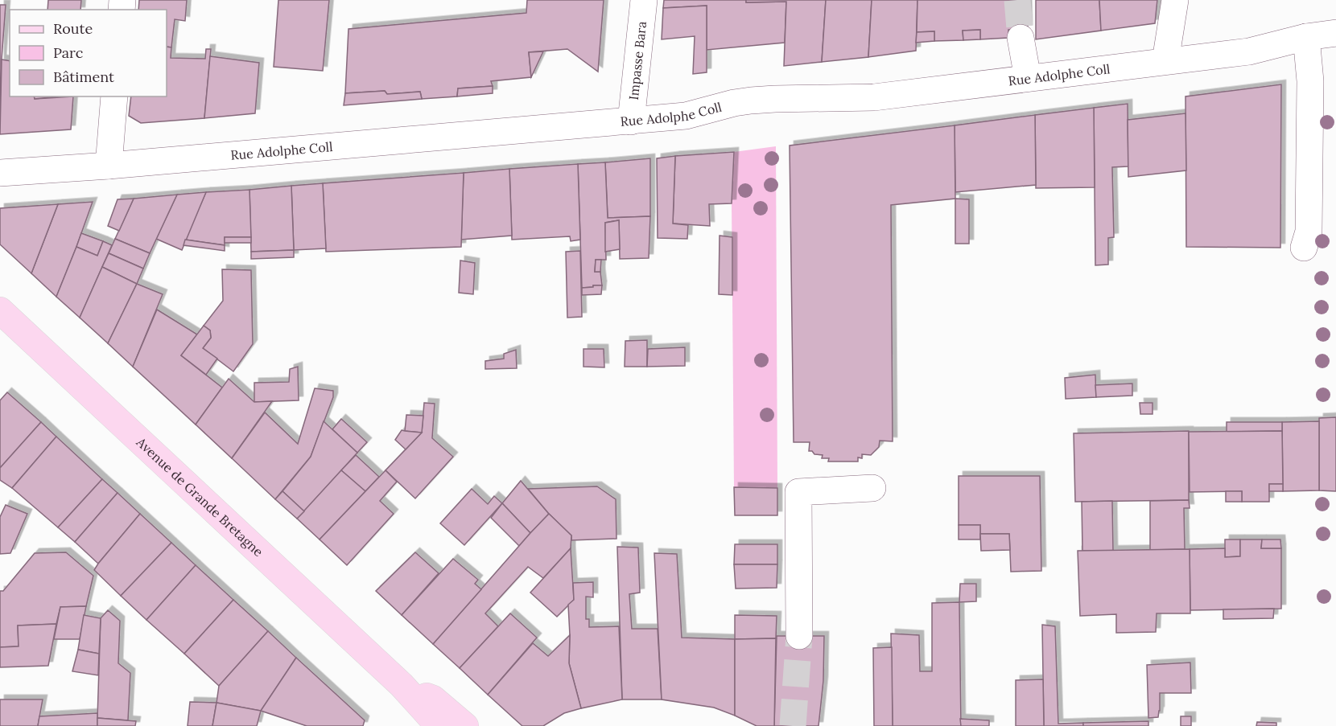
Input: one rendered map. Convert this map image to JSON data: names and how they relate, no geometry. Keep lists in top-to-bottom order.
{
  "streets": {
    "main road": ["Avenue de Grande Bretagne"],
    "street": ["Impasse Bara", "Rue Adolphe Coll"]
  },
  "crossings": [
    ["Impasse Bara", "Rue Adolphe Coll"]
  ],
  "legend": ["Route", "Parc", "Bâtiment"]
}
